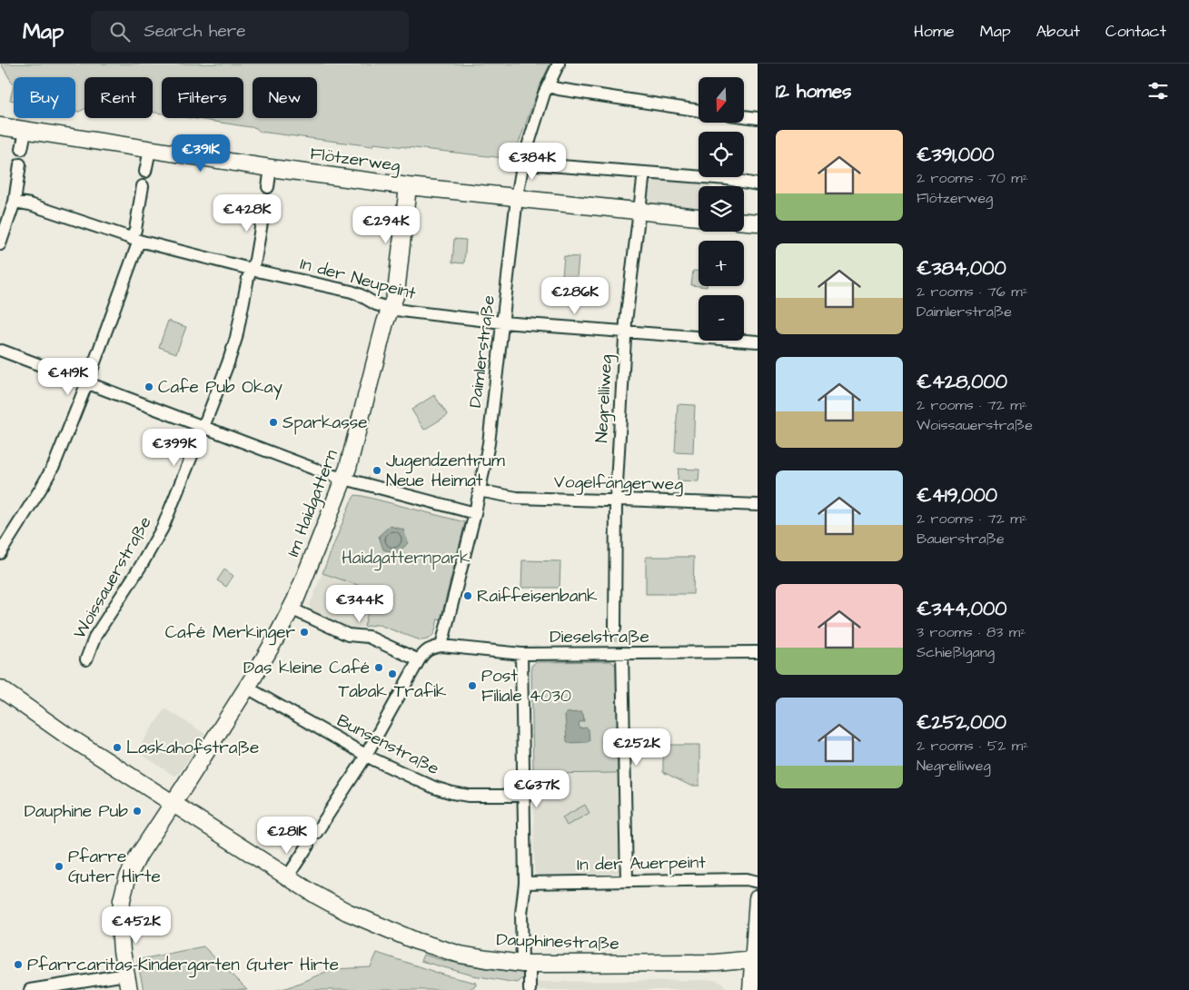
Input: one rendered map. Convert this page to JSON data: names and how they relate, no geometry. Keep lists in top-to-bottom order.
{
  "streets": {
    "street": [
      "Flötzerweg",
      "In der Neupeint",
      "Daimlerstraße",
      "Negrelliweg",
      "Vogelfängerweg",
      "Im Haidgattern",
      "Woissauerstraße",
      "Dieselstraße",
      "Bunsenstraße",
      "In der Auerpeint",
      "Dauphinestraße"
    ]
  },
  "crossings": [
    ["Flötzerweg", "Daimlerstraße"],
    ["Flötzerweg", "Negrelliweg"],
    ["Flötzerweg", "Im Haidgattern"],
    ["In der Neupeint", "Daimlerstraße"],
    ["In der Neupeint", "Negrelliweg"],
    ["In der Neupeint", "Im Haidgattern"],
    ["In der Neupeint", "Woissauerstraße"],
    ["Daimlerstraße", "Vogelfängerweg"],
    ["Daimlerstraße", "Dieselstraße"],
    ["Negrelliweg", "Vogelfängerweg"],
    ["Im Haidgattern", "Bunsenstraße"],
    ["Im Haidgattern", "Dauphinestraße"]
  ],
  "parks": ["Haidgatternpark"],
  "places": [
    "Cafe Pub Okay",
    "Sparkasse",
    "Jugendzentrum Neue Heimat",
    "Raiffeisenbank",
    "Café Merkinger",
    "Das kleine Café",
    "Tabak Trafik",
    "Post Filiale 4030",
    "Laskahofstraße",
    "Dauphine Pub",
    "Pfarre Guter Hirte",
    "Pfarrcaritas-Kindergarten Guter Hirte"
  ],
  "north": "bottom",
  "page": {
    "header": "Map",
    "search": "Search here",
    "nav": [
      "Home",
      "Map",
      "About",
      "Contact"
    ],
    "heading": "12 homes",
    "map_buttons": ["+", "−"],
    "chip": [
      "Buy",
      "Rent",
      "Filters",
      "New"
    ],
    "list": [
      {
        "name": "€391,000",
        "note": "2 rooms · 70 m² · Flötzerweg"
      },
      {
        "name": "€384,000",
        "note": "2 rooms · 76 m² · Daimlerstraße"
      },
      {
        "name": "€428,000",
        "note": "2 rooms · 72 m² · Woissauerstraße"
      },
      {
        "name": "€419,000",
        "note": "2 rooms · 72 m² · Bauerstraße"
      },
      {
        "name": "€344,000",
        "note": "3 rooms · 83 m² · Schießlgang"
      },
      {
        "name": "€252,000",
        "note": "2 rooms · 52 m² · Negrelliweg"
      }
    ],
    "price": [
      "€391K",
      "€384K",
      "€428K",
      "€294K",
      "€286K",
      "€419K",
      "€399K",
      "€344K",
      "€252K",
      "€637K",
      "€281K",
      "€452K"
    ]
  }
}
